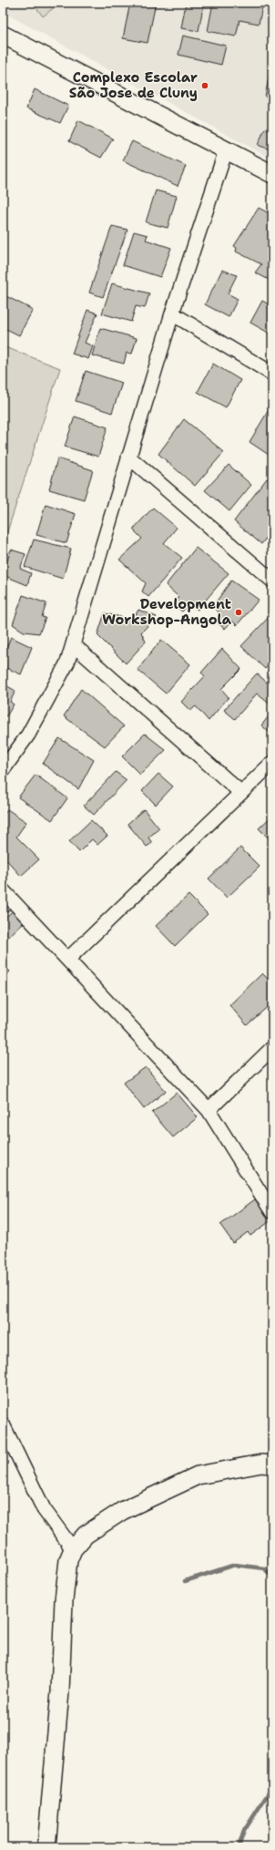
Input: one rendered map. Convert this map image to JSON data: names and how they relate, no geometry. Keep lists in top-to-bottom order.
{
  "places": ["Complexo Escolar São Jose de Cluny", "Development Workshop-Angola"]
}
